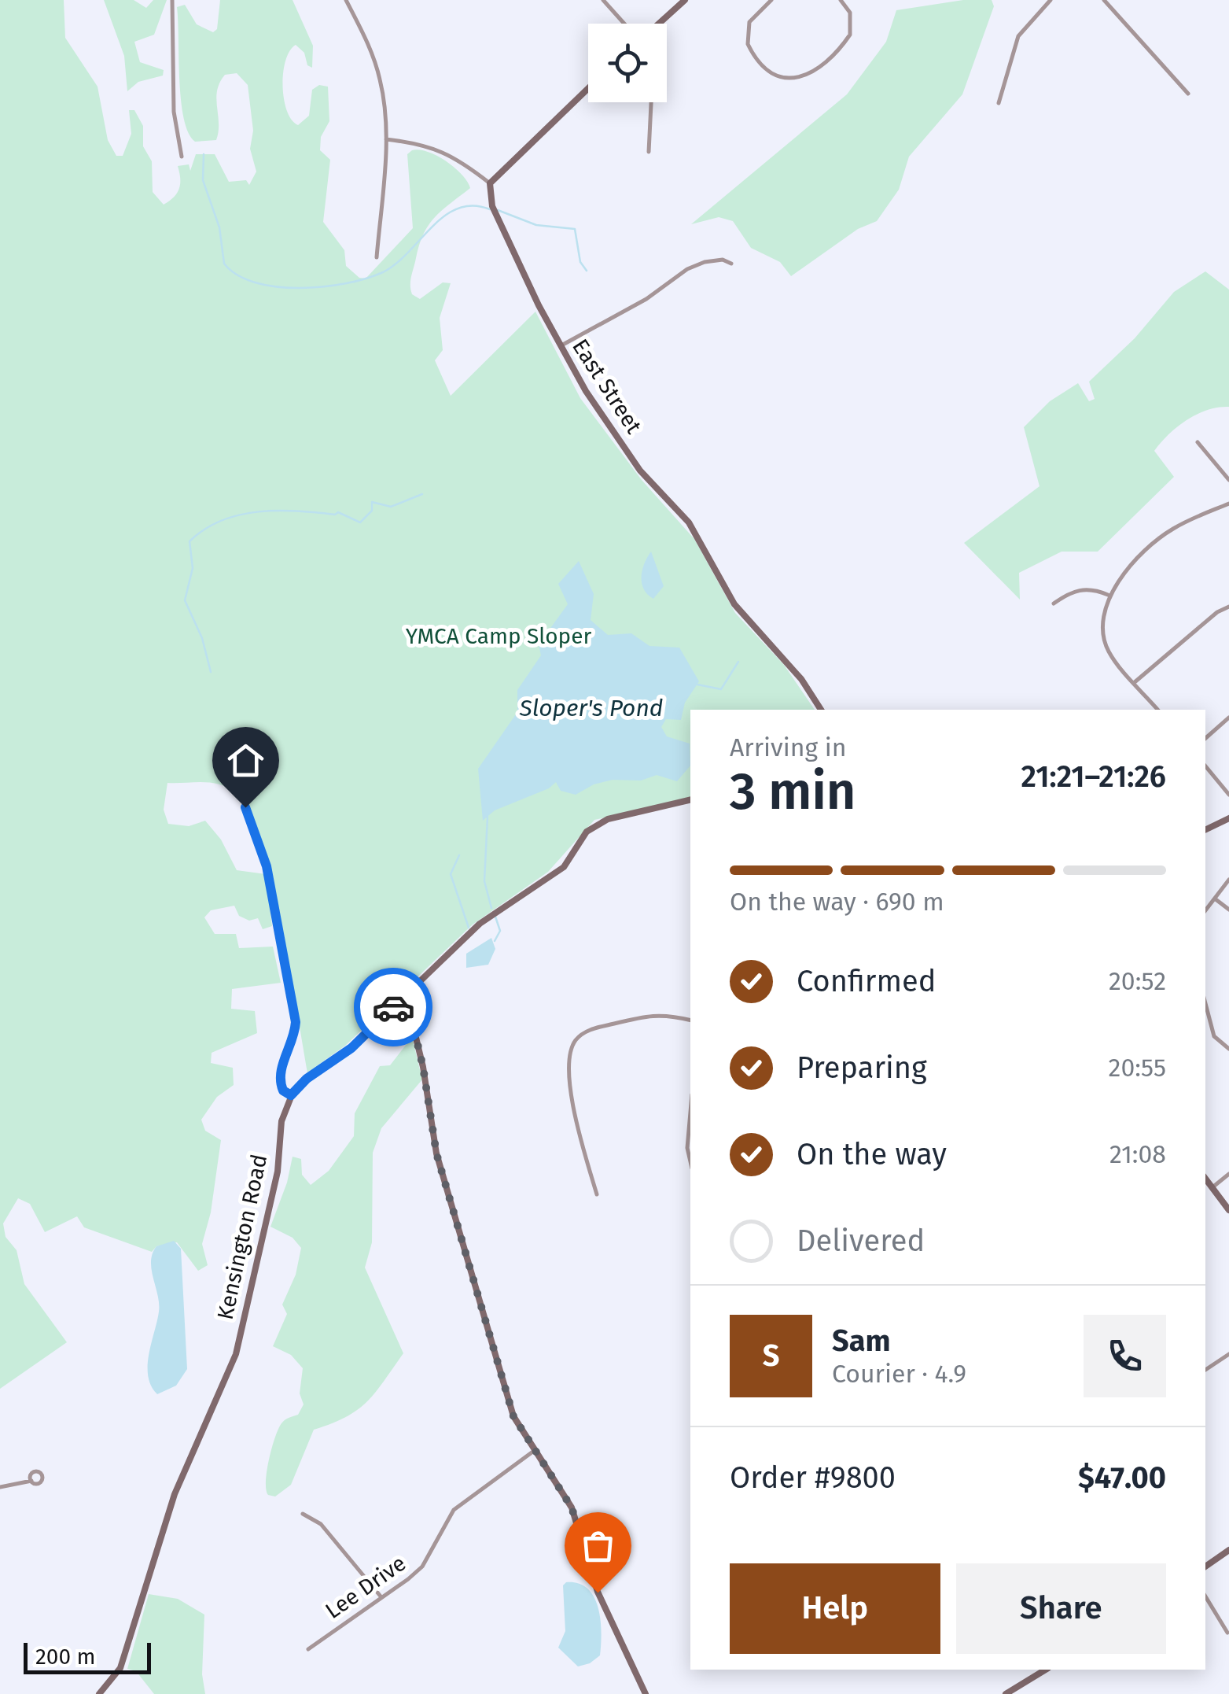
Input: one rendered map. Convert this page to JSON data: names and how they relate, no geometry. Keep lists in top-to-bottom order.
{
  "streets": {
    "street": ["East Street", "Kensington Road", "Lee Drive"]
  },
  "water": ["Sloper's Pond"],
  "parks": ["YMCA Camp Sloper"],
  "scale_bar": "200 m",
  "page": {
    "heading": ["3 min", "Arriving in", "21:21–21:26"],
    "panel": [
      "Sam",
      "Courier · 4.9",
      "Order #9800",
      "$47.00"
    ],
    "bar": "On the way · 690 m",
    "list": [
      ["Confirmed", "20:52"],
      ["Preparing", "20:55"],
      ["On the way", "21:08"],
      "Delivered"
    ],
    "round": "S",
    "buttons": ["Help", "Share"],
    "scale": "200 m"
  }
}
